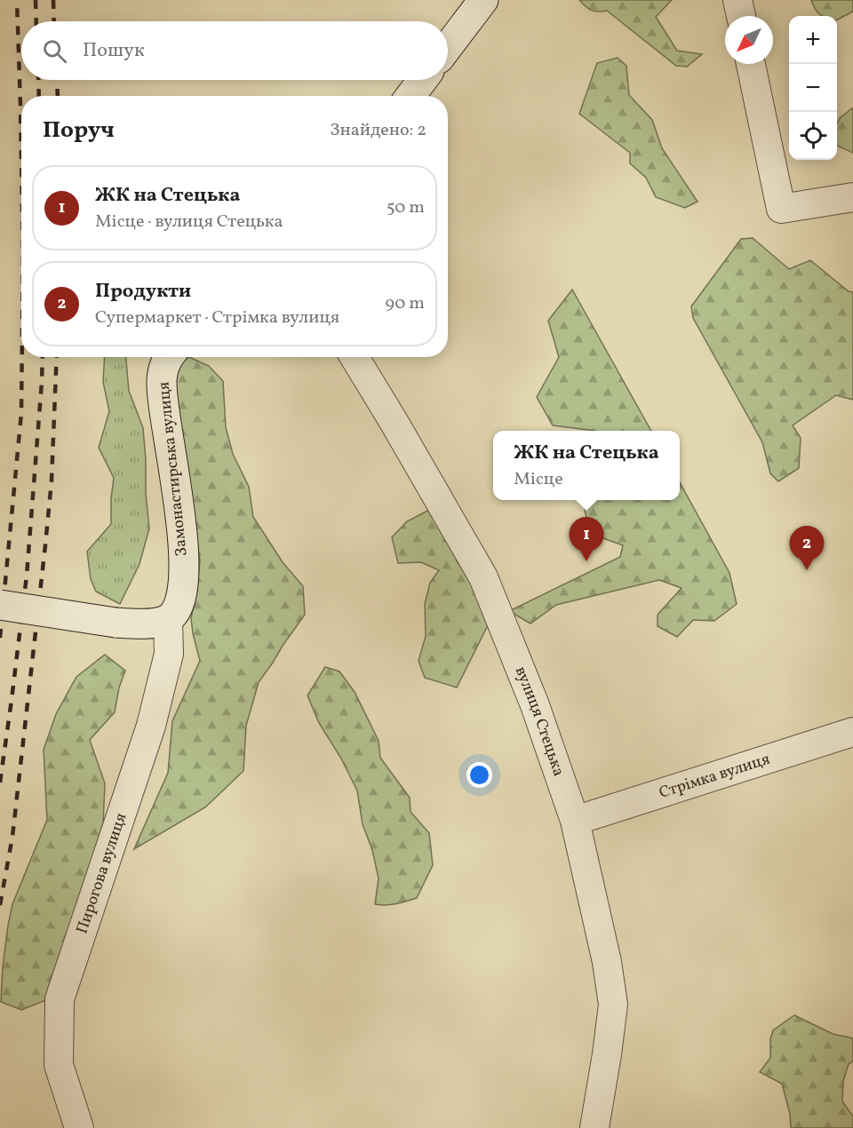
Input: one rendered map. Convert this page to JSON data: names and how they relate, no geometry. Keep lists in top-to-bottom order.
{
  "streets": {
    "main road": ["Замонастирська вулиця"],
    "street": ["вулиця Стецька", "Стрімка вулиця", "Пирогова вулиця"]
  },
  "crossings": [
    ["Замонастирська вулиця", "Пирогова вулиця"],
    ["вулиця Стецька", "Стрімка вулиця"]
  ],
  "north": "bottom left",
  "page": {
    "map_buttons": ["+", "−"],
    "search": "Пошук",
    "heading": ["Поруч", "Знайдено: 2"],
    "list": [
      {
        "mark": "1",
        "name": "ЖК на Стецька",
        "note": "Місце · вулиця Стецька",
        "value": "50 m"
      },
      {
        "mark": "2",
        "name": "Продукти",
        "note": "Супермаркет · Стрімка вулиця",
        "value": "90 m"
      }
    ],
    "popup": ["ЖК на Стецька", "Місце"],
    "pins": ["1", "2"]
  }
}
